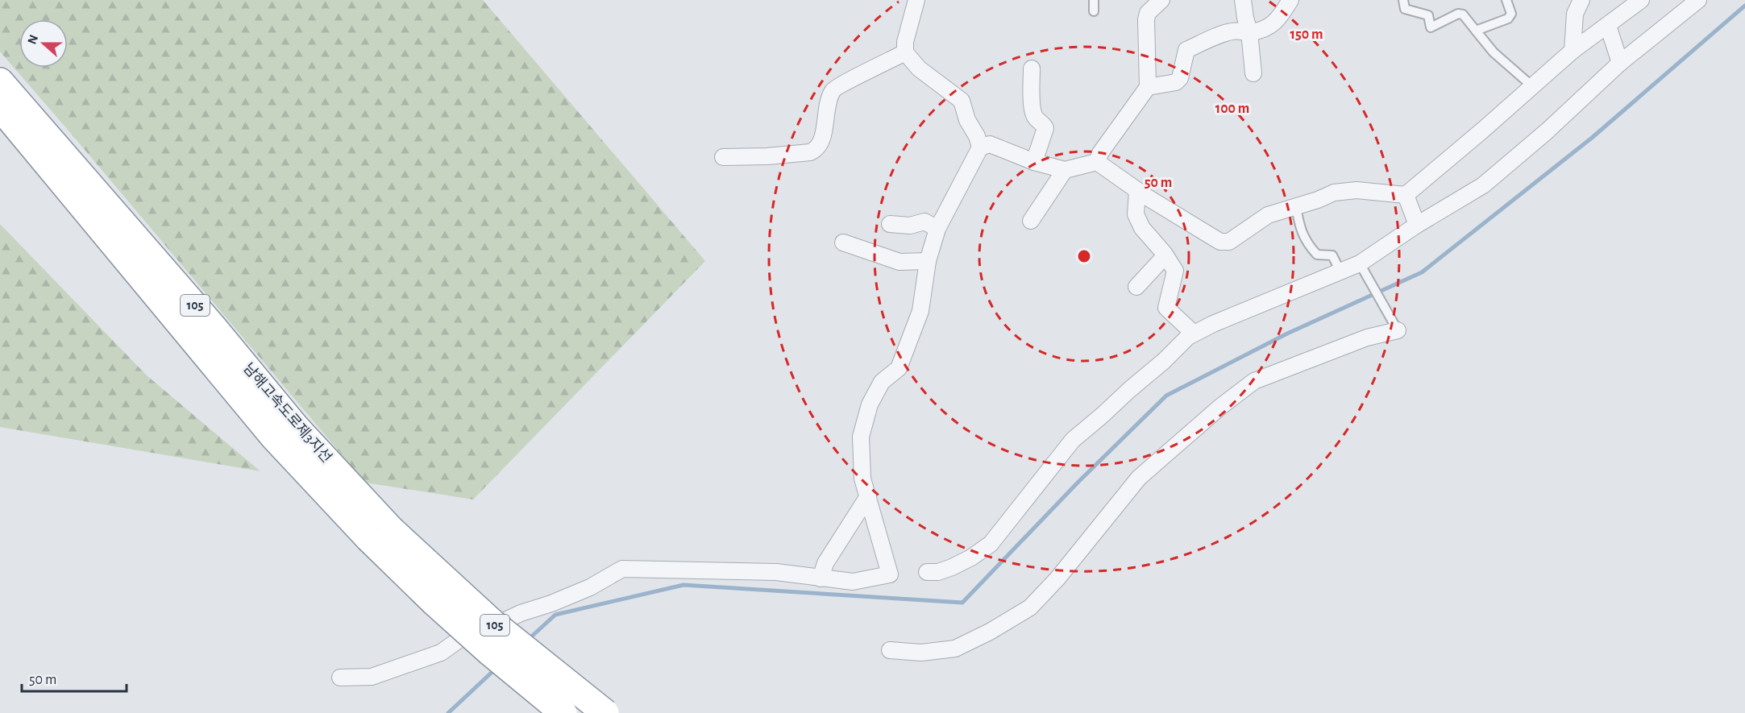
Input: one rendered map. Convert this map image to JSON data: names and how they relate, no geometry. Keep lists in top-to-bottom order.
{
  "streets": {
    "highway": ["105", "남해고속도로제3지선"]
  },
  "scale_bar": "50 m",
  "north": "left",
  "rings": ["150 m", "100 m", "50 m"]
}
